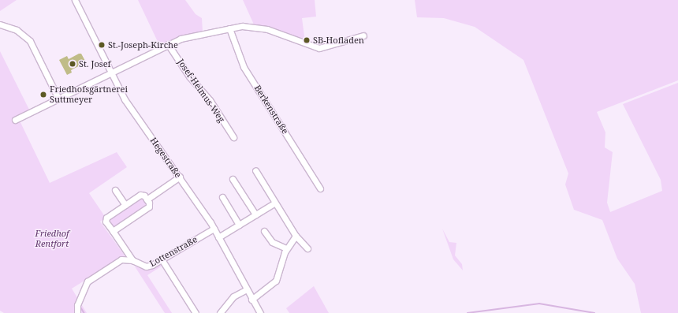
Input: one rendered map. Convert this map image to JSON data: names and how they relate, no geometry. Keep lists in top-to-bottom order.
{
  "streets": {
    "street": [
      "Josef-Helmus-Weg",
      "Berkenstraße",
      "Hegestraße",
      "Lottenstraße"
    ]
  },
  "crossings": [
    ["Hegestraße", "Lottenstraße"]
  ],
  "parks": ["Friedhof Rentfort"],
  "places": [
    "SB-Hofladen",
    "St.-Joseph-Kirche",
    "St. Josef",
    "Friedhofsgärtnerei Suttmeyer"
  ]
}
